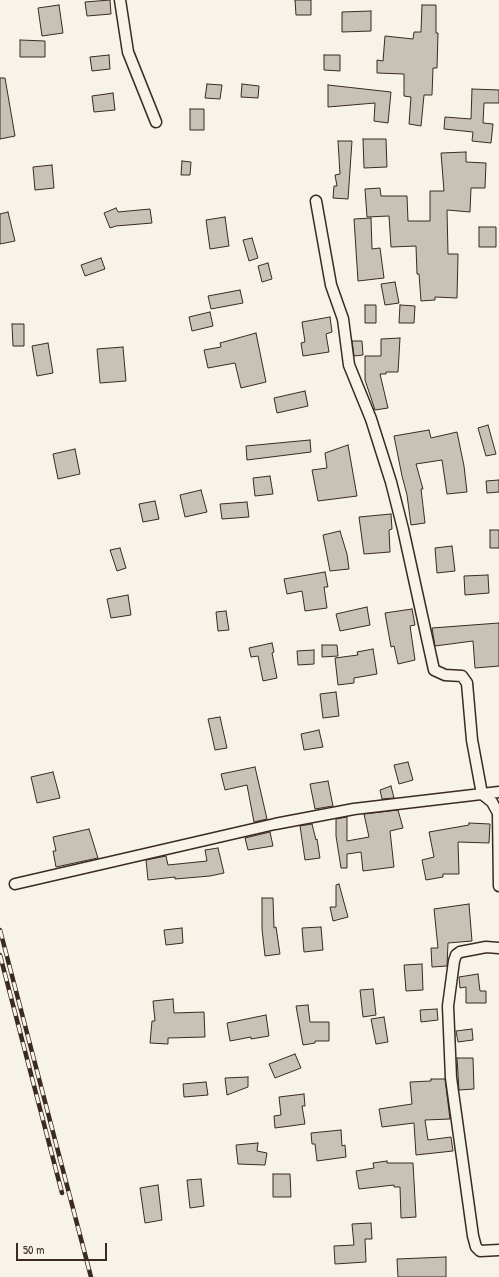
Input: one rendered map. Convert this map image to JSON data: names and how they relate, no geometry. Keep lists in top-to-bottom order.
{
  "scale_bar": "50 m"
}
